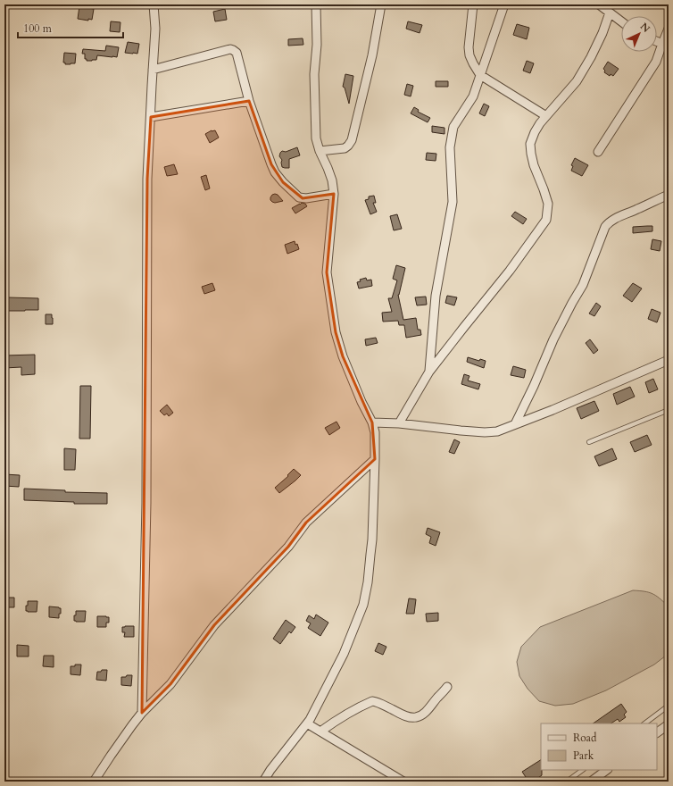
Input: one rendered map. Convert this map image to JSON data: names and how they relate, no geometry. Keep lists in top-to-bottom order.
{
  "legend": ["Road", "Park"],
  "scale_bar": "100 m",
  "north": "top right"
}
